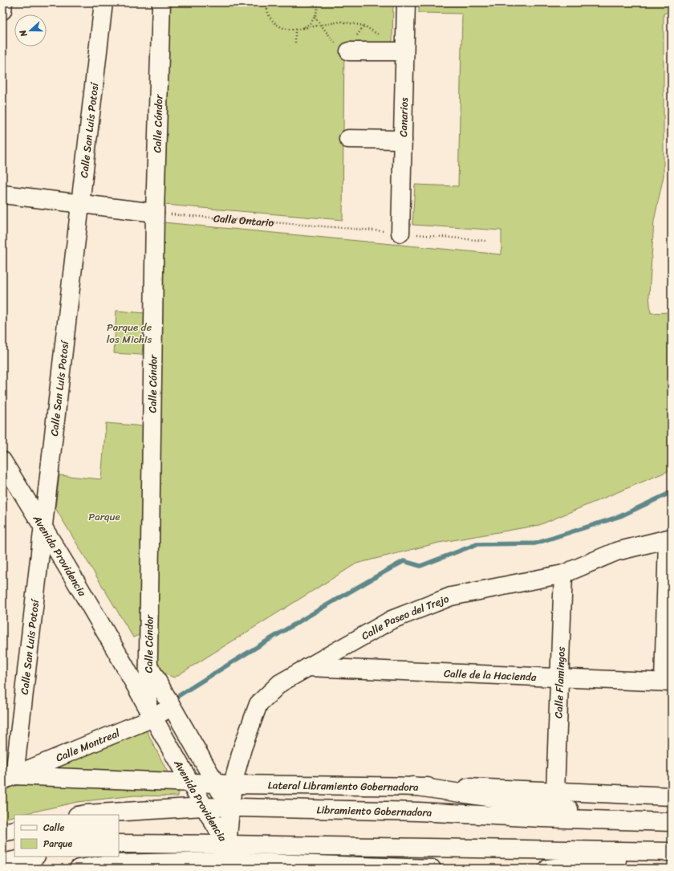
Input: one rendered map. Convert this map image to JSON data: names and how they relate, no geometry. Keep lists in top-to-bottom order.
{
  "streets": {
    "main road": [
      "Canarios",
      "Calle Cóndor",
      "Calle San Luis Potosí",
      "Avenida Providencia",
      "Calle Paseo del Trejo",
      "Calle de la Hacienda",
      "Calle Flamingos",
      "Calle Montreal",
      "Lateral Libramiento Gobernadora",
      "Libramiento Gobernadora"
    ],
    "path": ["Calle Ontario"]
  },
  "crossings": [
    ["Canarios", "Calle Ontario"],
    ["Calle Cóndor", "Calle Ontario"],
    ["Calle Cóndor", "Avenida Providencia"],
    ["Calle Cóndor", "Calle Montreal"],
    ["Calle San Luis Potosí", "Avenida Providencia"],
    ["Calle San Luis Potosí", "Calle Montreal"],
    ["Calle San Luis Potosí", "Lateral Libramiento Gobernadora"],
    ["Avenida Providencia", "Calle Paseo del Trejo"],
    ["Avenida Providencia", "Calle Montreal"],
    ["Avenida Providencia", "Lateral Libramiento Gobernadora"],
    ["Avenida Providencia", "Libramiento Gobernadora"],
    ["Calle Paseo del Trejo", "Calle de la Hacienda"],
    ["Calle Paseo del Trejo", "Calle Flamingos"],
    ["Calle Paseo del Trejo", "Lateral Libramiento Gobernadora"],
    ["Calle Paseo del Trejo", "Libramiento Gobernadora"],
    ["Calle de la Hacienda", "Calle Flamingos"],
    ["Calle Flamingos", "Lateral Libramiento Gobernadora"],
    ["Calle Montreal", "Lateral Libramiento Gobernadora"]
  ],
  "parks": ["Parque de los Michis", "Parque"],
  "legend": ["Calle", "Parque"],
  "north": "left"
}
